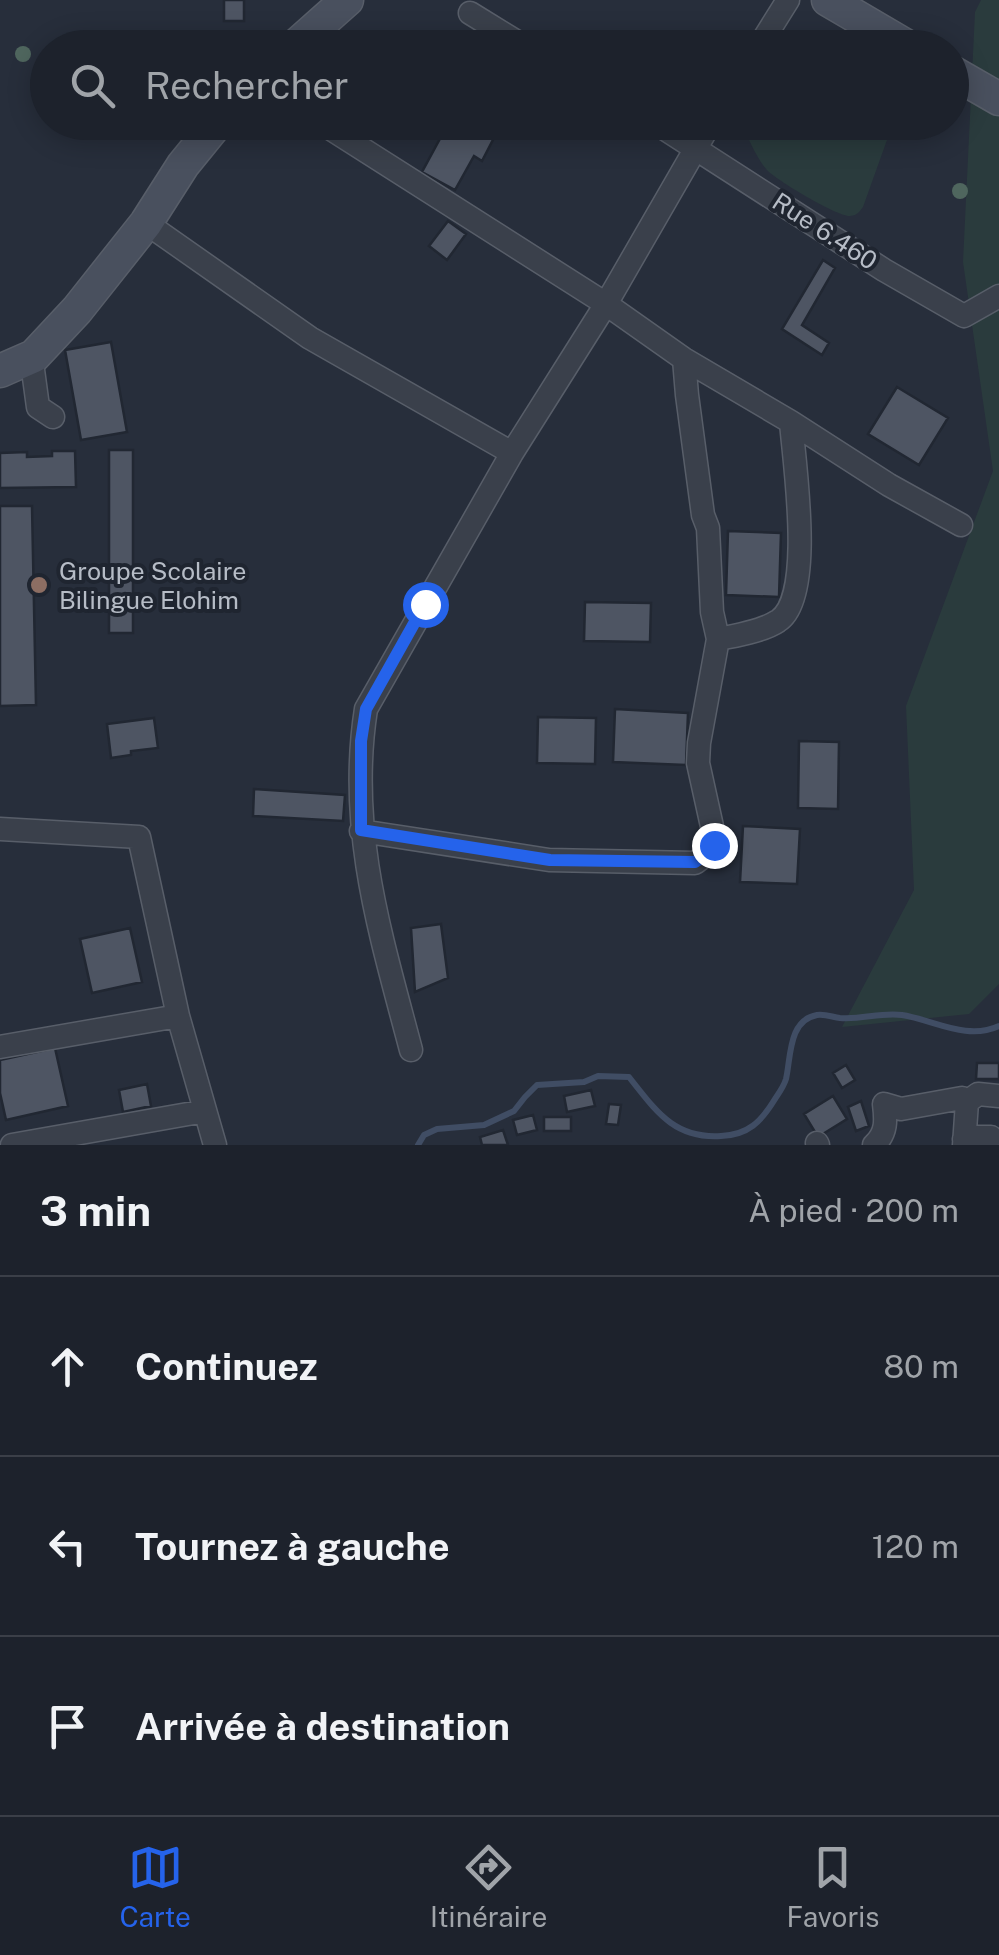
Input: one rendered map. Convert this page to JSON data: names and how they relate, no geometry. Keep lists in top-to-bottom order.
{
  "streets": {
    "street": ["Rue 6.460"]
  },
  "places": ["Groupe Scolaire Bilingue Elohim"],
  "page": {
    "search": "Rechercher",
    "heading": ["3 min", "À pied · 200 m"],
    "list": [
      ["Continuez", "80 m"],
      ["Tournez à gauche", "120 m"],
      "Arrivée à destination"
    ],
    "nav": ["Carte", "Itinéraire", "Favoris"]
  }
}
